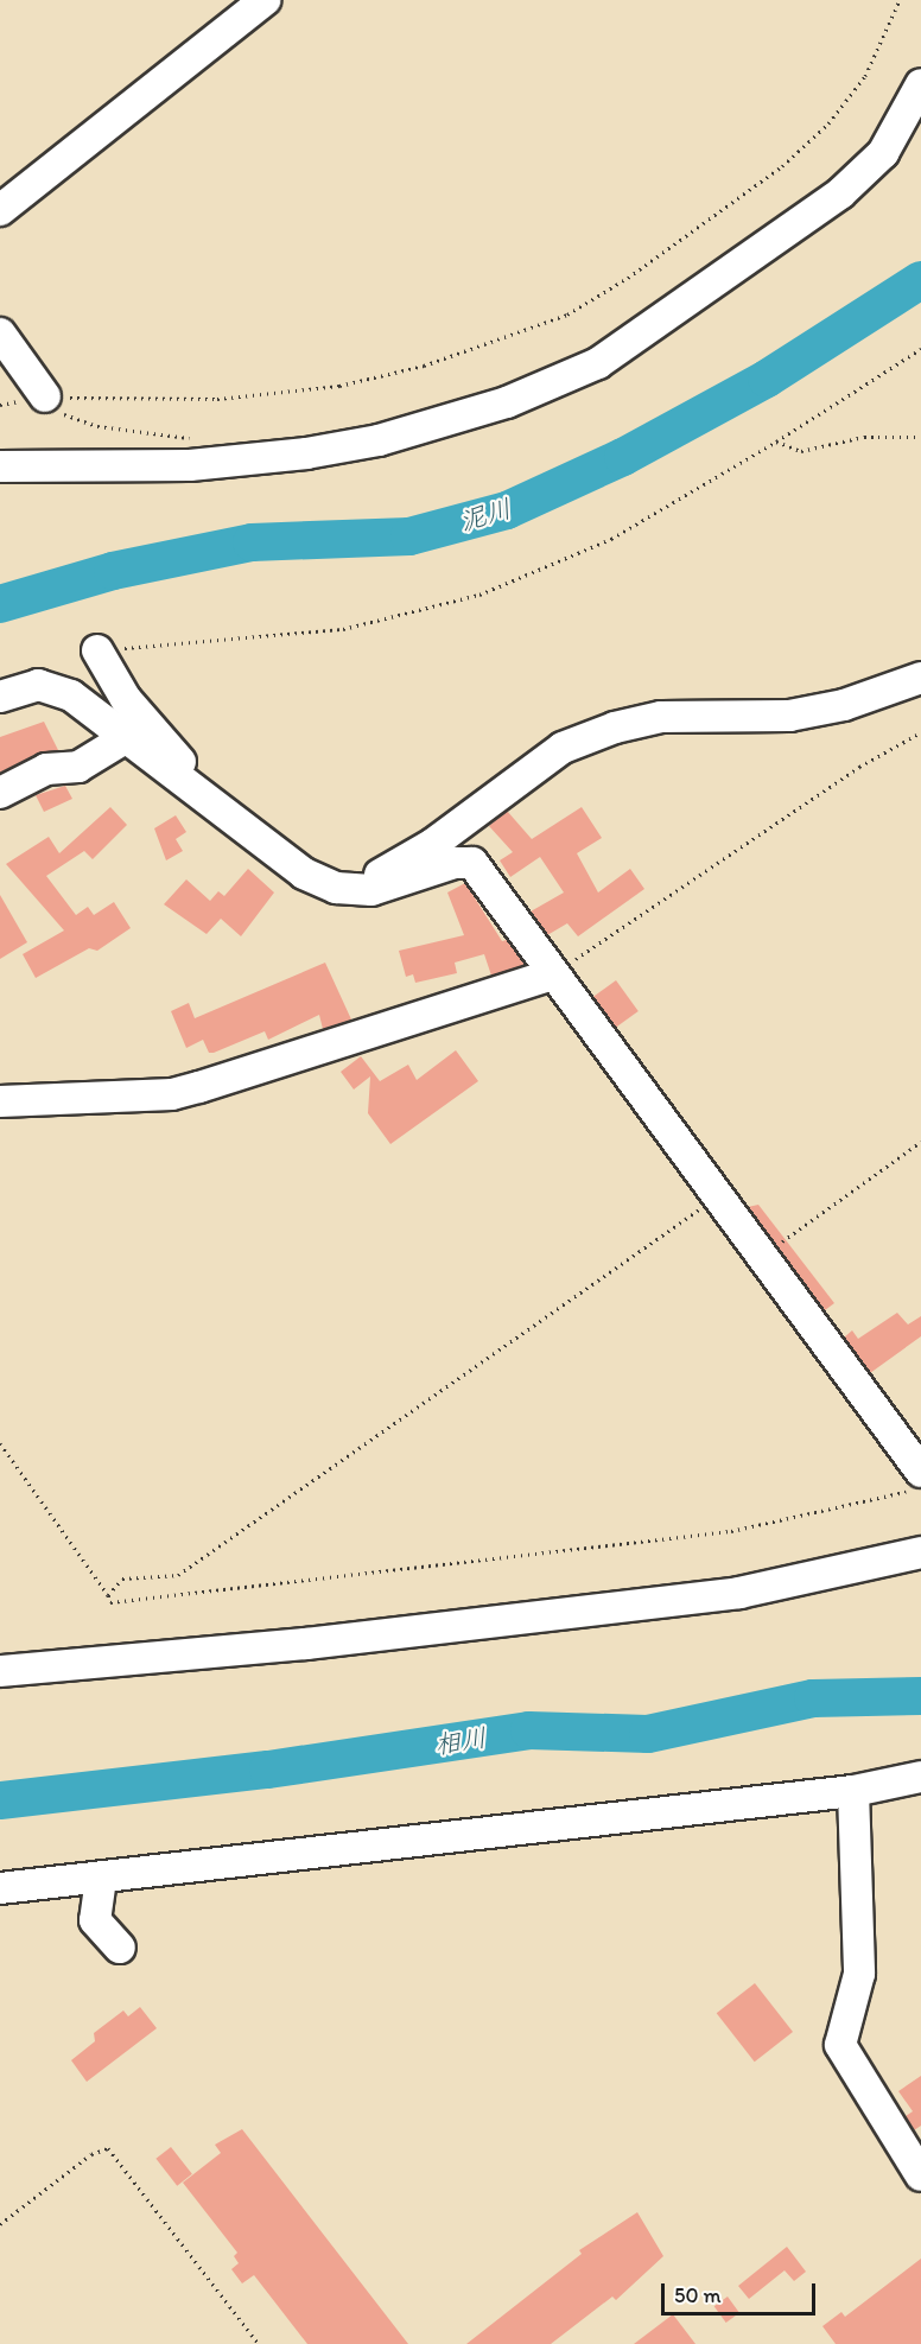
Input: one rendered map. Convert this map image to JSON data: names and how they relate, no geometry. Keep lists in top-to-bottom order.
{
  "water": ["泥川", "相川"],
  "scale_bar": "50 m"
}
